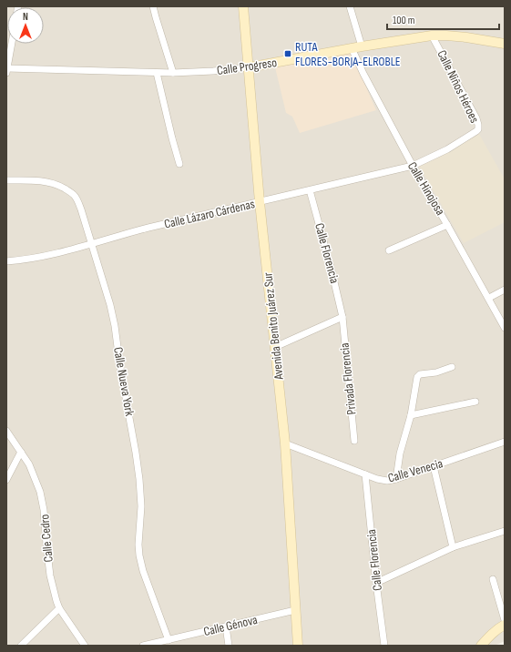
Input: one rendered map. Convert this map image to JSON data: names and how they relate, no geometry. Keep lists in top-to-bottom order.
{
  "streets": {
    "street": [
      "Calle Progreso",
      "Calle Niños Héroes",
      "Calle Hinojosa",
      "Calle Lázaro Cárdenas",
      "Calle Florencia",
      "Avenida Benito Juárez Sur",
      "Privada Florencia",
      "Calle Nueva York",
      "Calle Venecia",
      "Calle Cedro",
      "Calle Génova"
    ]
  },
  "crossings": [
    ["Calle Progreso", "Calle Niños Héroes"],
    ["Calle Progreso", "Calle Hinojosa"],
    ["Calle Progreso", "Avenida Benito Juárez Sur"],
    ["Calle Niños Héroes", "Calle Hinojosa"],
    ["Calle Niños Héroes", "Calle Lázaro Cárdenas"],
    ["Calle Hinojosa", "Calle Lázaro Cárdenas"],
    ["Calle Lázaro Cárdenas", "Calle Florencia"],
    ["Calle Lázaro Cárdenas", "Avenida Benito Juárez Sur"],
    ["Calle Lázaro Cárdenas", "Calle Nueva York"],
    ["Calle Florencia", "Privada Florencia"],
    ["Calle Florencia", "Calle Venecia"],
    ["Avenida Benito Juárez Sur", "Calle Venecia"],
    ["Avenida Benito Juárez Sur", "Calle Génova"],
    ["Calle Nueva York", "Calle Génova"]
  ],
  "places": {
    "transit": ["RUTA FLORES-BORJA-ELROBLE"]
  },
  "scale_bar": "100 m",
  "north": "top"
}
